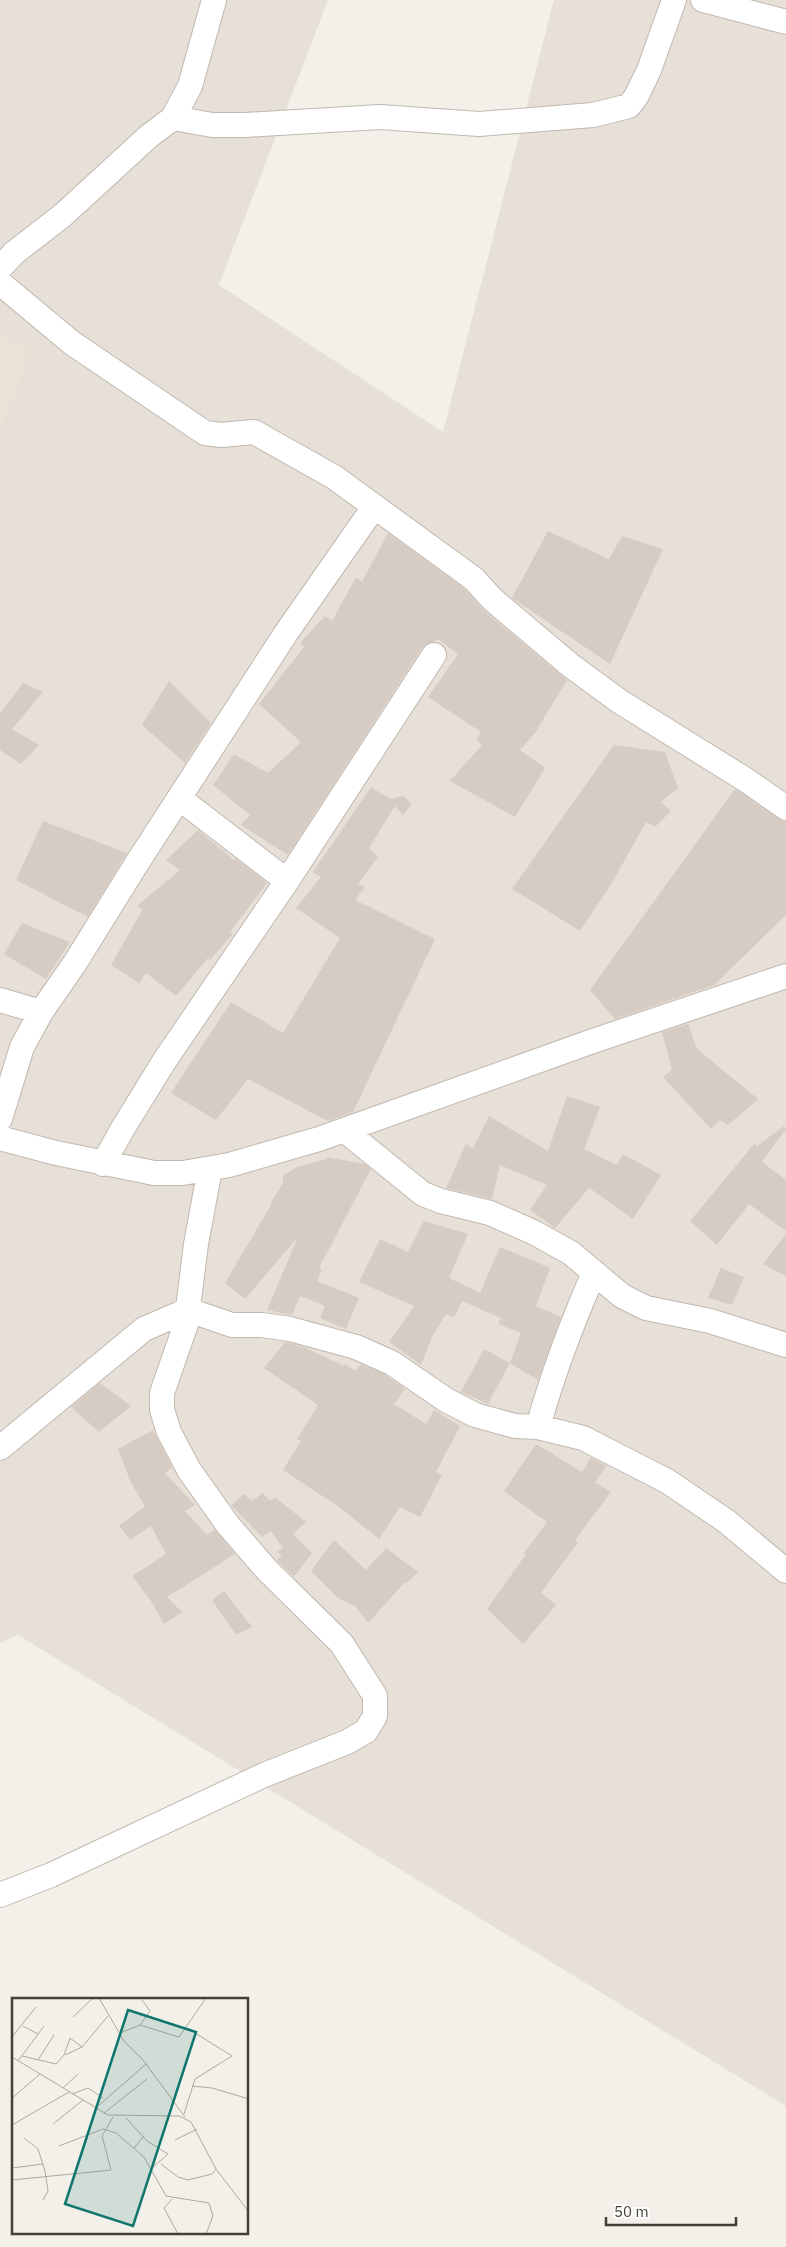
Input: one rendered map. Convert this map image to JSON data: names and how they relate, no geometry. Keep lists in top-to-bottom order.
{
  "scale_bar": "50 m"
}
